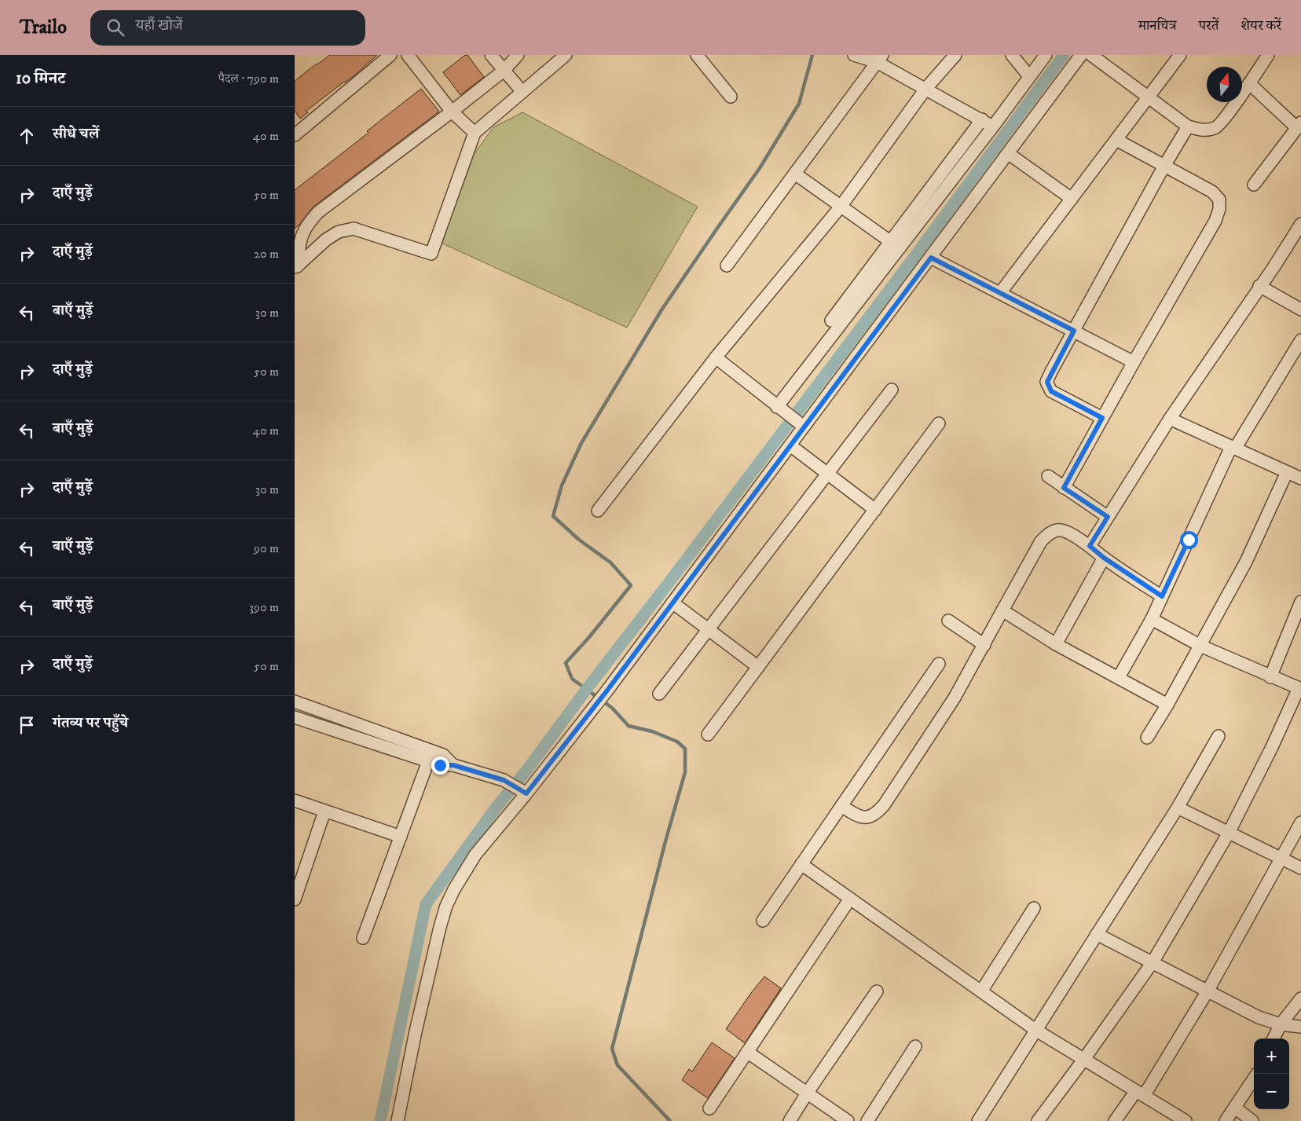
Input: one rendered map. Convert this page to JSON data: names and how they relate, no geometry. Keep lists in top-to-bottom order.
{
  "north": "top",
  "page": {
    "header": "Trailo",
    "search": "यहाँ खोजें",
    "nav": ["मानचित्र", "परतें", "शेयर करें"],
    "heading": ["10 मिनट", "पैदल · 790 m"],
    "list": [
      ["सीधे चलें", "40 m"],
      ["दाएँ मुड़ें", "50 m"],
      ["दाएँ मुड़ें", "20 m"],
      ["बाएँ मुड़ें", "30 m"],
      ["दाएँ मुड़ें", "50 m"],
      ["बाएँ मुड़ें", "40 m"],
      ["दाएँ मुड़ें", "30 m"],
      ["बाएँ मुड़ें", "90 m"],
      ["बाएँ मुड़ें", "390 m"],
      ["दाएँ मुड़ें", "50 m"],
      "गंतव्य पर पहुँचे"
    ],
    "map_buttons": ["+", "−"]
  }
}
